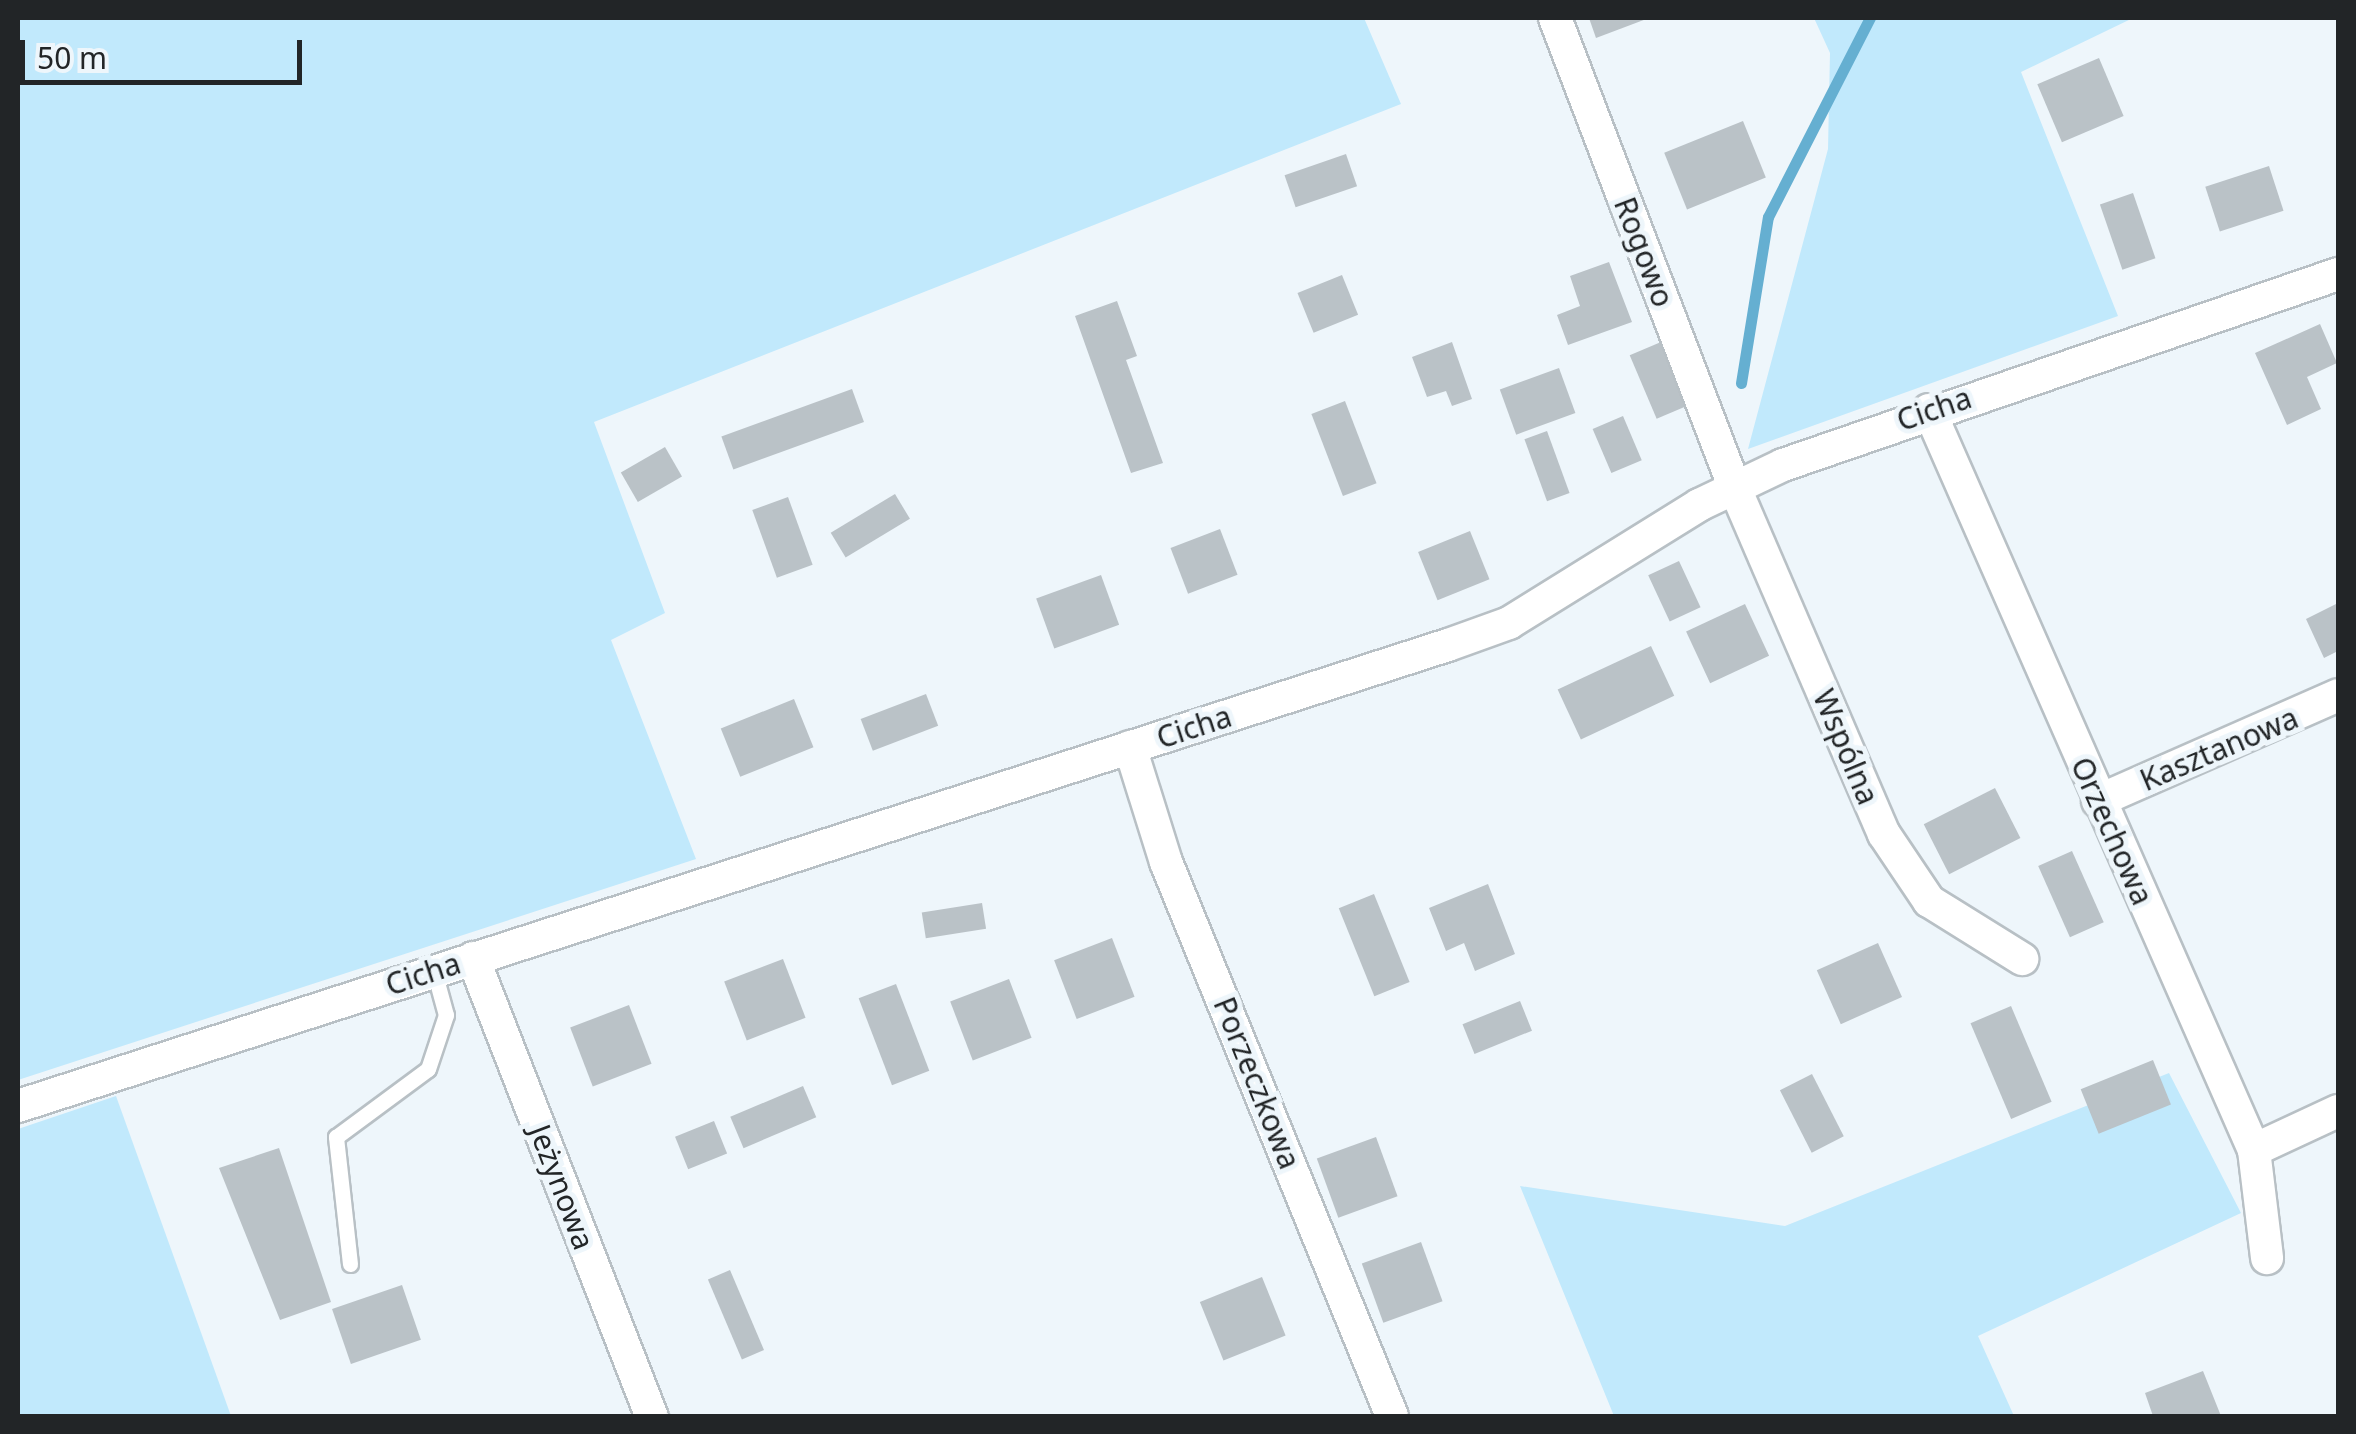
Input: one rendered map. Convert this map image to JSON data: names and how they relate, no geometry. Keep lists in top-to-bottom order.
{
  "streets": {
    "street": [
      "Rogowo",
      "Cicha",
      "Wspólna",
      "Kasztanowa",
      "Orzechowa",
      "Porzeczkowa",
      "Jeżynowa"
    ]
  },
  "crossings": [
    ["Rogowo", "Cicha"],
    ["Rogowo", "Wspólna"],
    ["Cicha", "Wspólna"],
    ["Cicha", "Orzechowa"],
    ["Cicha", "Porzeczkowa"],
    ["Cicha", "Jeżynowa"],
    ["Kasztanowa", "Orzechowa"]
  ],
  "scale_bar": "50 m"
}
